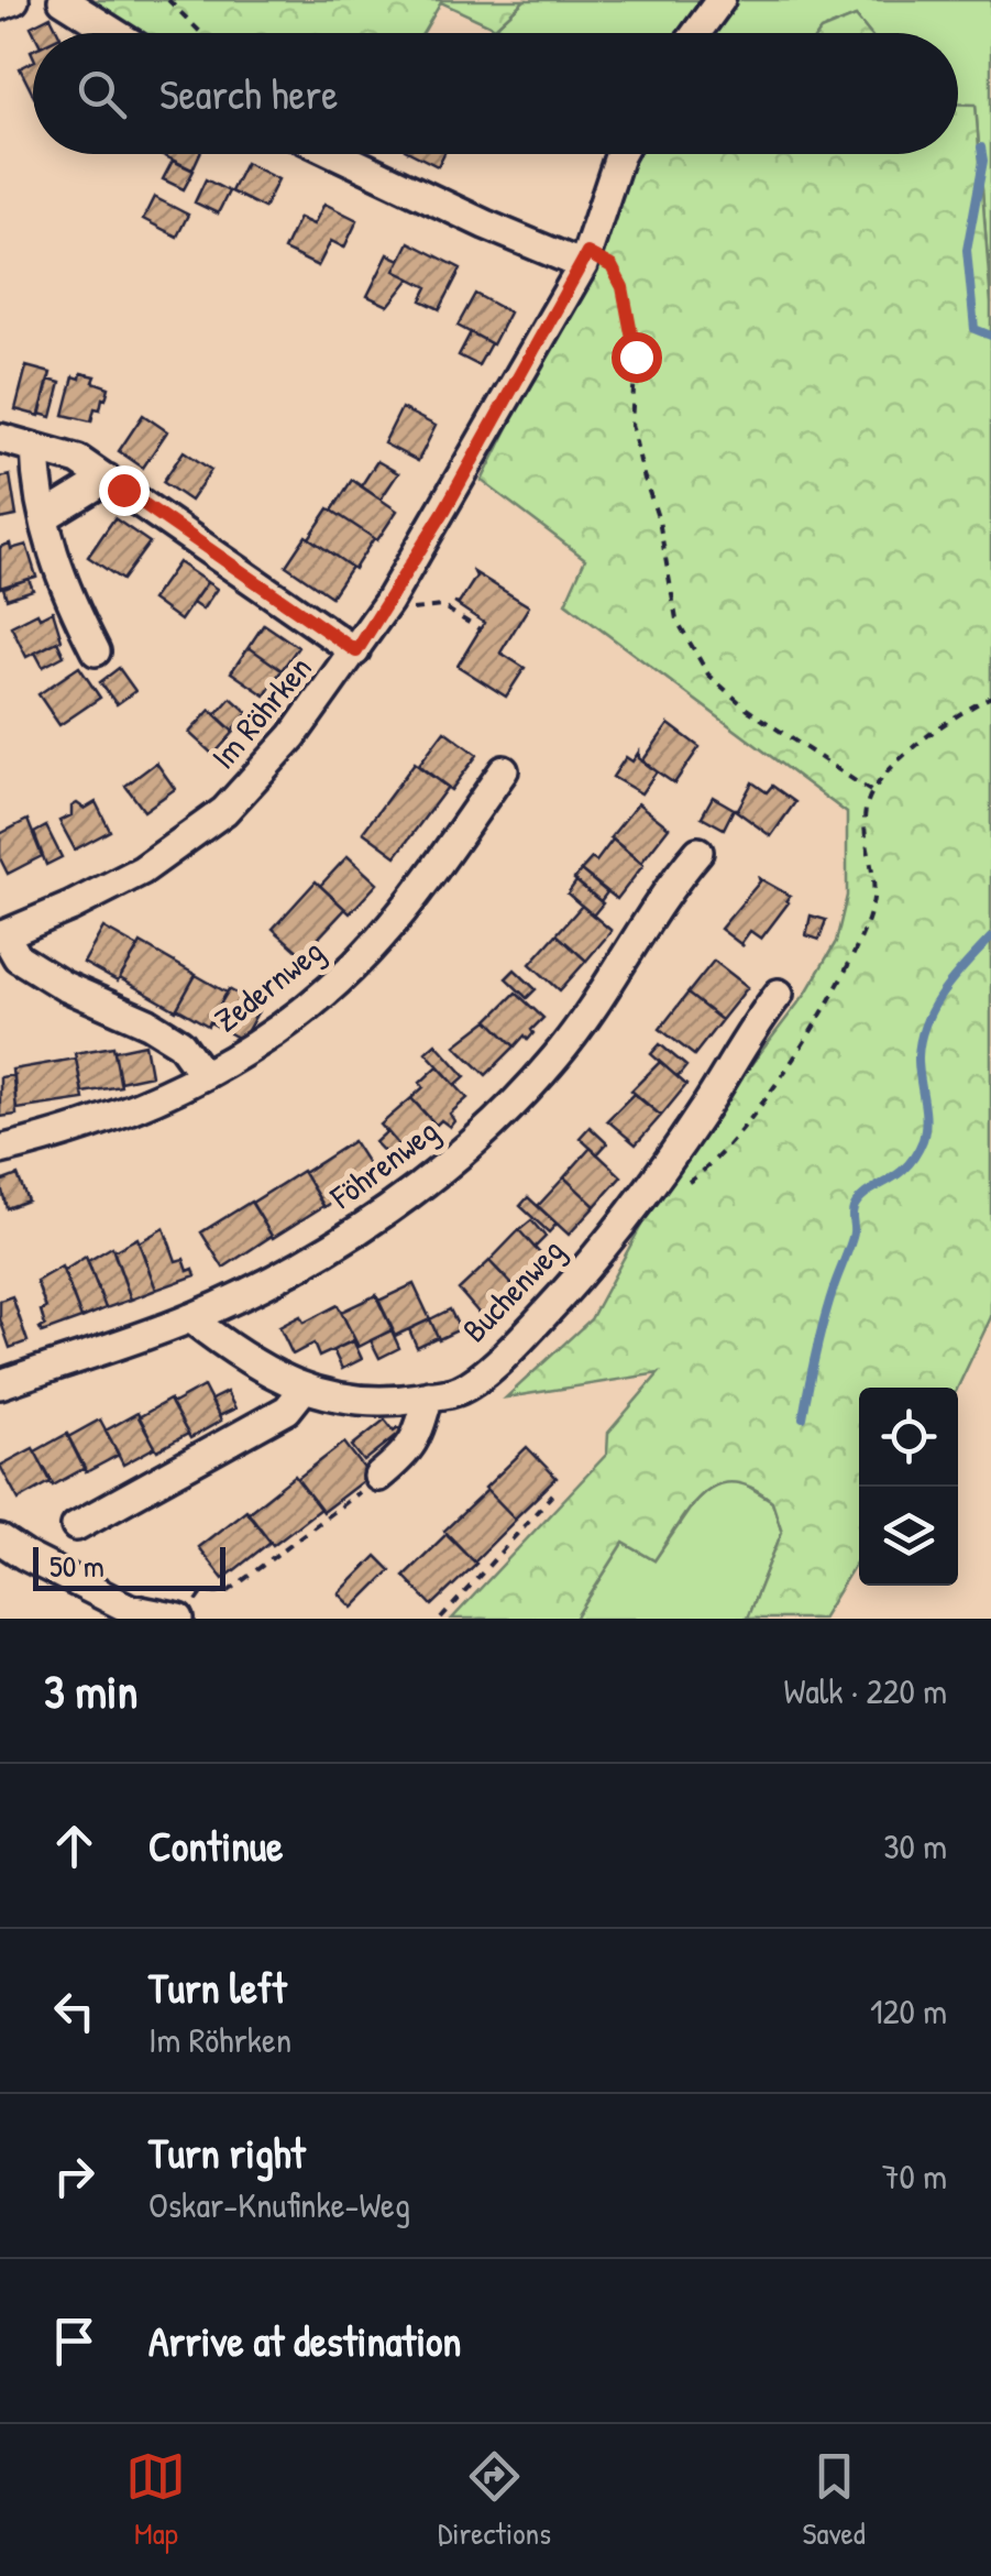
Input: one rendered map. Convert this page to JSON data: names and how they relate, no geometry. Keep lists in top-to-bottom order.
{
  "streets": {
    "street": [
      "Im Röhrken",
      "Zedernweg",
      "Föhrenweg",
      "Buchenweg"
    ]
  },
  "crossings": [
    ["Föhrenweg", "Buchenweg"]
  ],
  "scale_bar": "50 m",
  "page": {
    "search": "Search here",
    "scale": "50 m",
    "heading": ["3 min", "Walk · 220 m"],
    "list": [
      ["Continue", "30 m"],
      ["Turn left", "Im Röhrken", "120 m"],
      ["Turn right", "Oskar-Knufinke-Weg", "70 m"],
      "Arrive at destination"
    ],
    "nav": ["Map", "Directions", "Saved"]
  }
}
